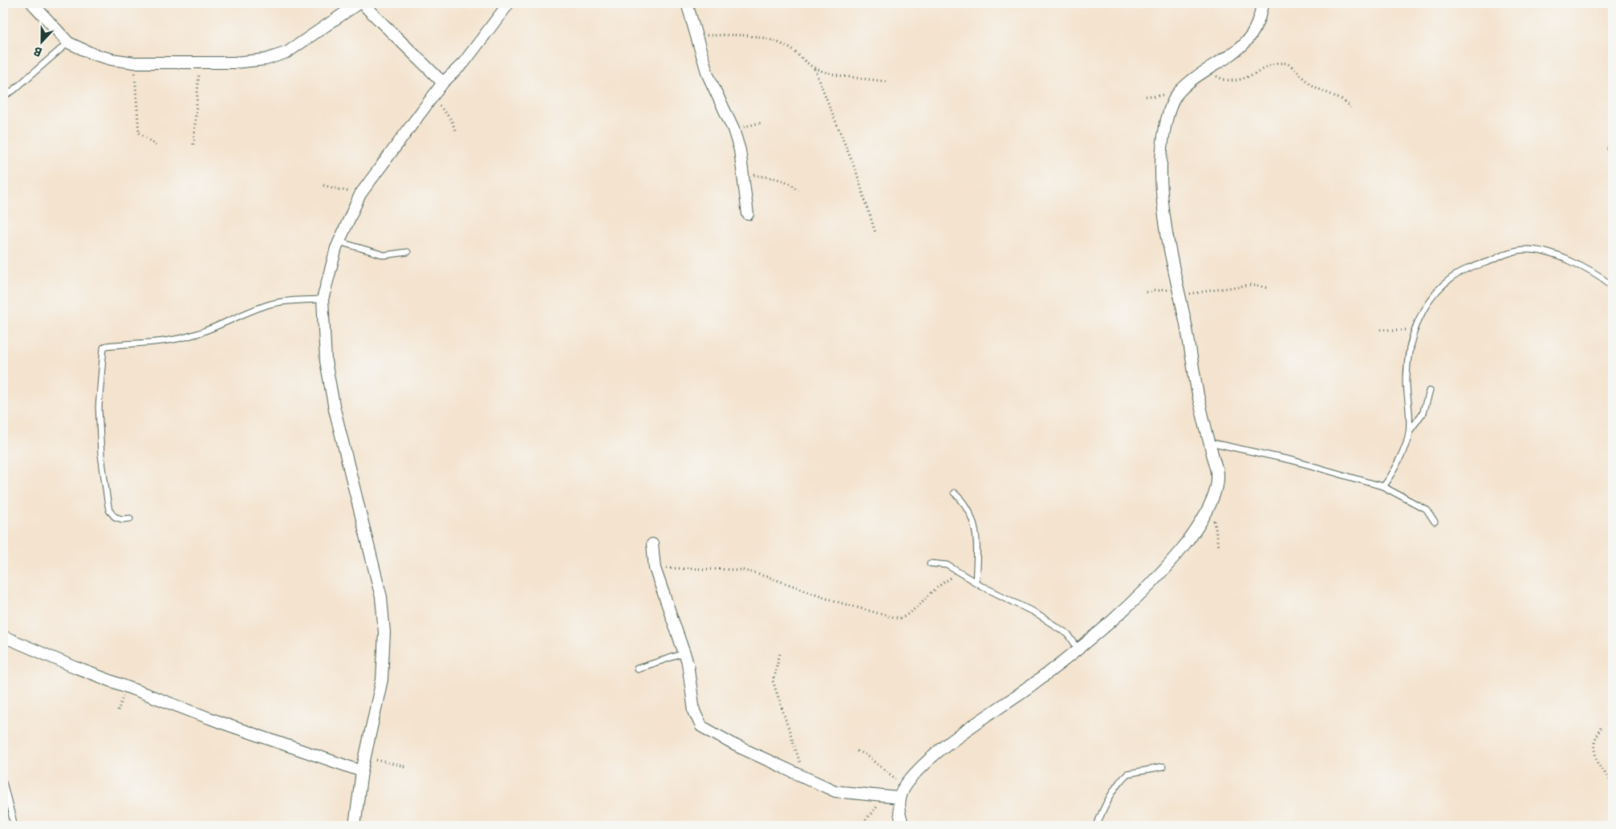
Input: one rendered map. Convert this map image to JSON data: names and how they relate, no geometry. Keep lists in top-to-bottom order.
{
  "north": "bottom"
}
